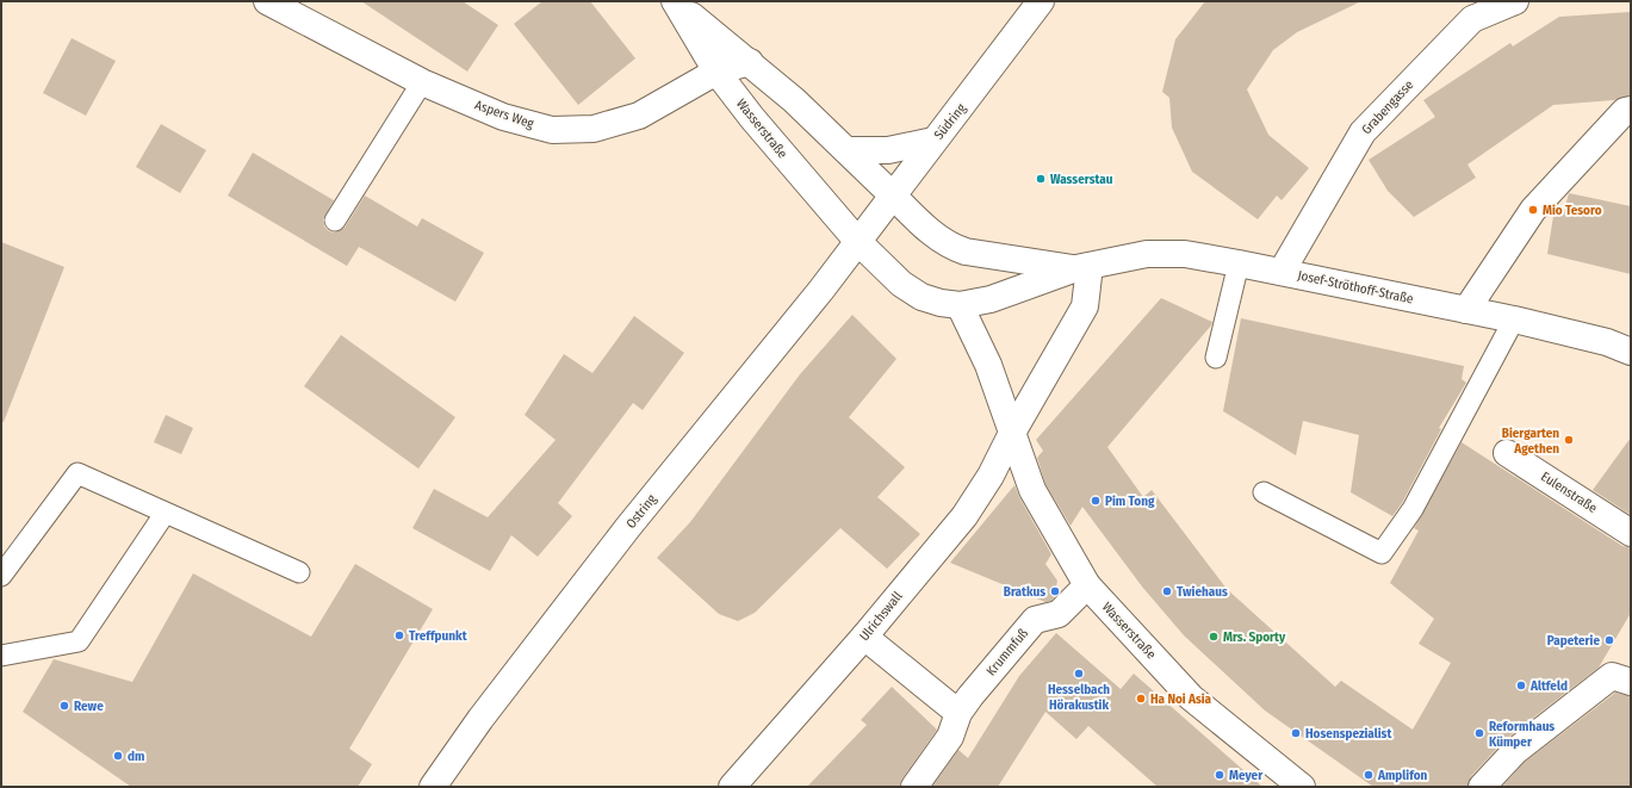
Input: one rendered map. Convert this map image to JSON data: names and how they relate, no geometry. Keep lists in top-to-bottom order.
{
  "streets": {
    "street": [
      "Grabengasse",
      "Aspers Weg",
      "Südring",
      "Wasserstraße",
      "Josef-Ströthoff-Straße",
      "Eulenstraße",
      "Ostring",
      "Ulrichswall",
      "Krummfuß"
    ]
  },
  "crossings": [
    ["Grabengasse", "Josef-Ströthoff-Straße"],
    ["Aspers Weg", "Wasserstraße"],
    ["Südring", "Wasserstraße"],
    ["Südring", "Josef-Ströthoff-Straße"],
    ["Südring", "Ostring"],
    ["Wasserstraße", "Josef-Ströthoff-Straße"],
    ["Wasserstraße", "Ostring"],
    ["Wasserstraße", "Ulrichswall"],
    ["Wasserstraße", "Krummfuß"],
    ["Josef-Ströthoff-Straße", "Ostring"]
  ],
  "places": [
    "Wasserstau",
    "Mio Tesoro",
    "Biergarten Agethen",
    "Pim Tong",
    "Bratkus",
    "Twiehaus",
    "Treffpunkt",
    "Mrs. Sporty",
    "Papeterie",
    "Hesselbach Hörakustik",
    "Altfeld",
    "Ha Noi Asia",
    "Rewe",
    "Hosenspezialist",
    "Reformhaus Kümper",
    "dm",
    "Meyer",
    "Amplifon"
  ]
}
